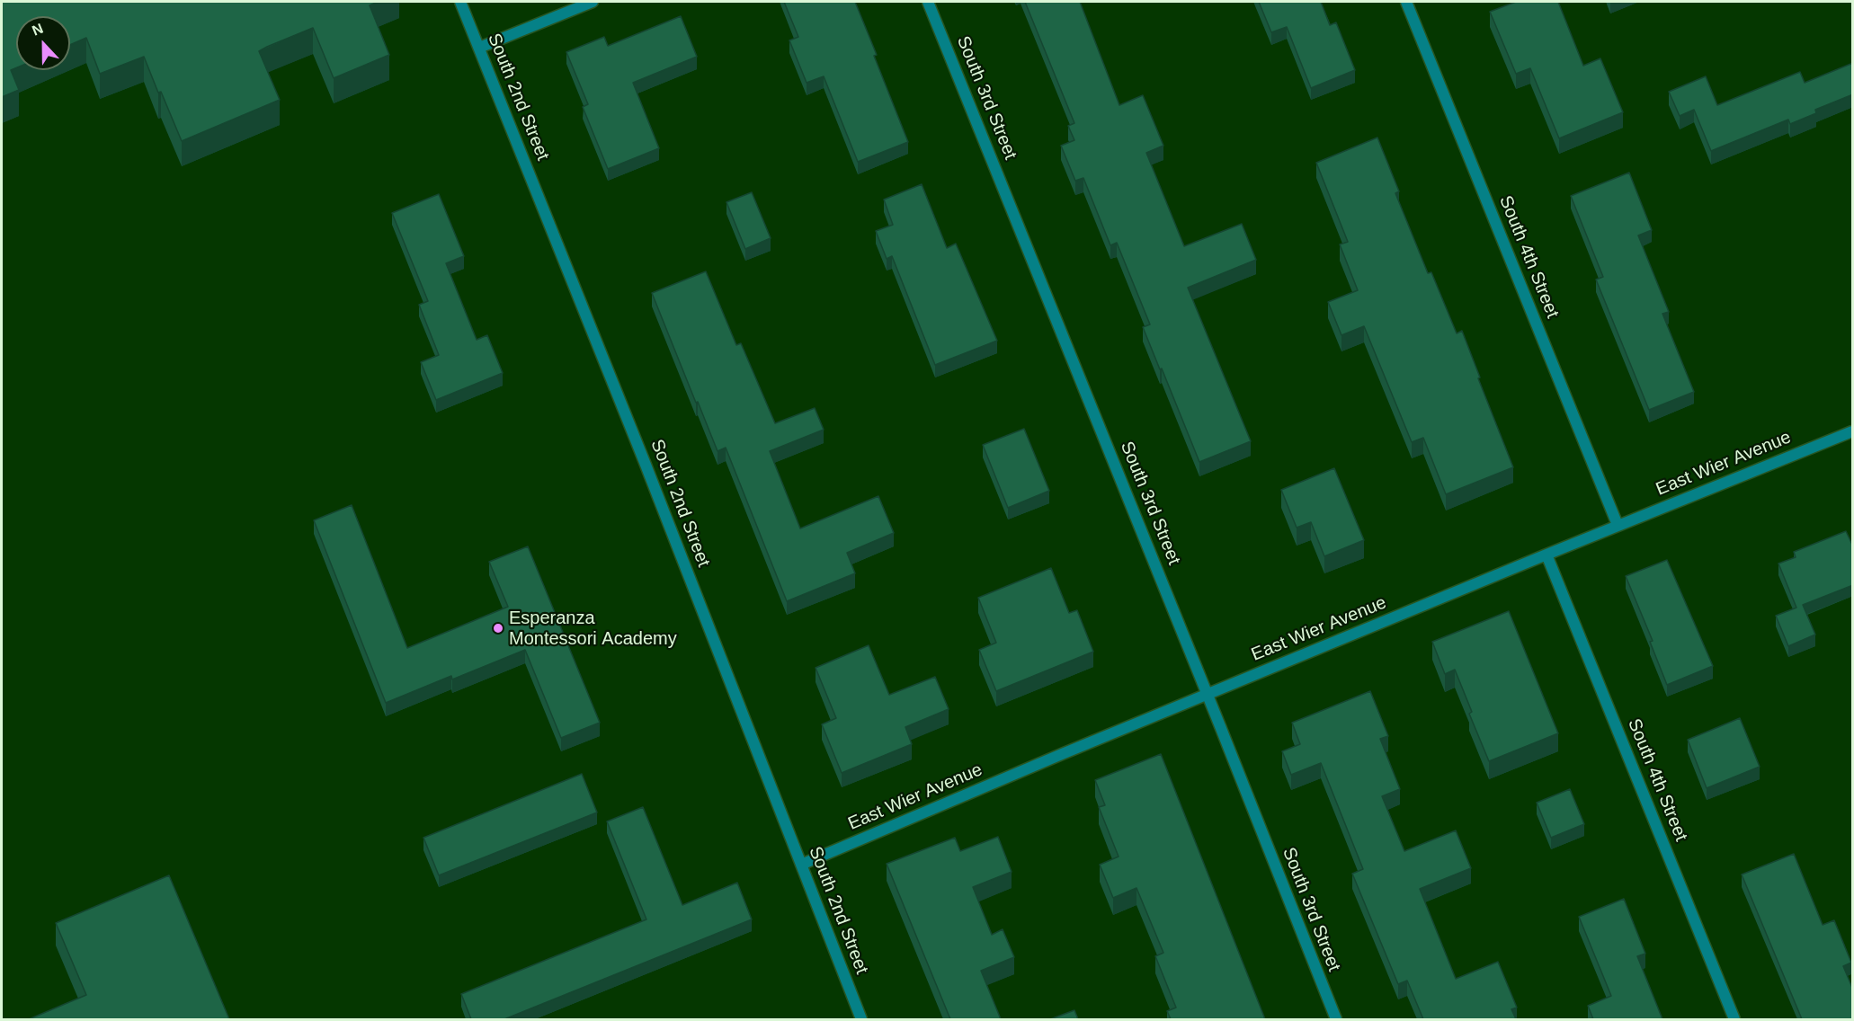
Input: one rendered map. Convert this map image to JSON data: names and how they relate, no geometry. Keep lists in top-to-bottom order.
{
  "streets": {
    "street": [
      "South 2nd Street",
      "South 3rd Street",
      "South 4th Street",
      "East Wier Avenue"
    ]
  },
  "crossings": [
    ["South 2nd Street", "East Wier Avenue"],
    ["South 3rd Street", "East Wier Avenue"],
    ["South 4th Street", "East Wier Avenue"]
  ],
  "places": ["Esperanza Montessori Academy"],
  "north": "top"
}
